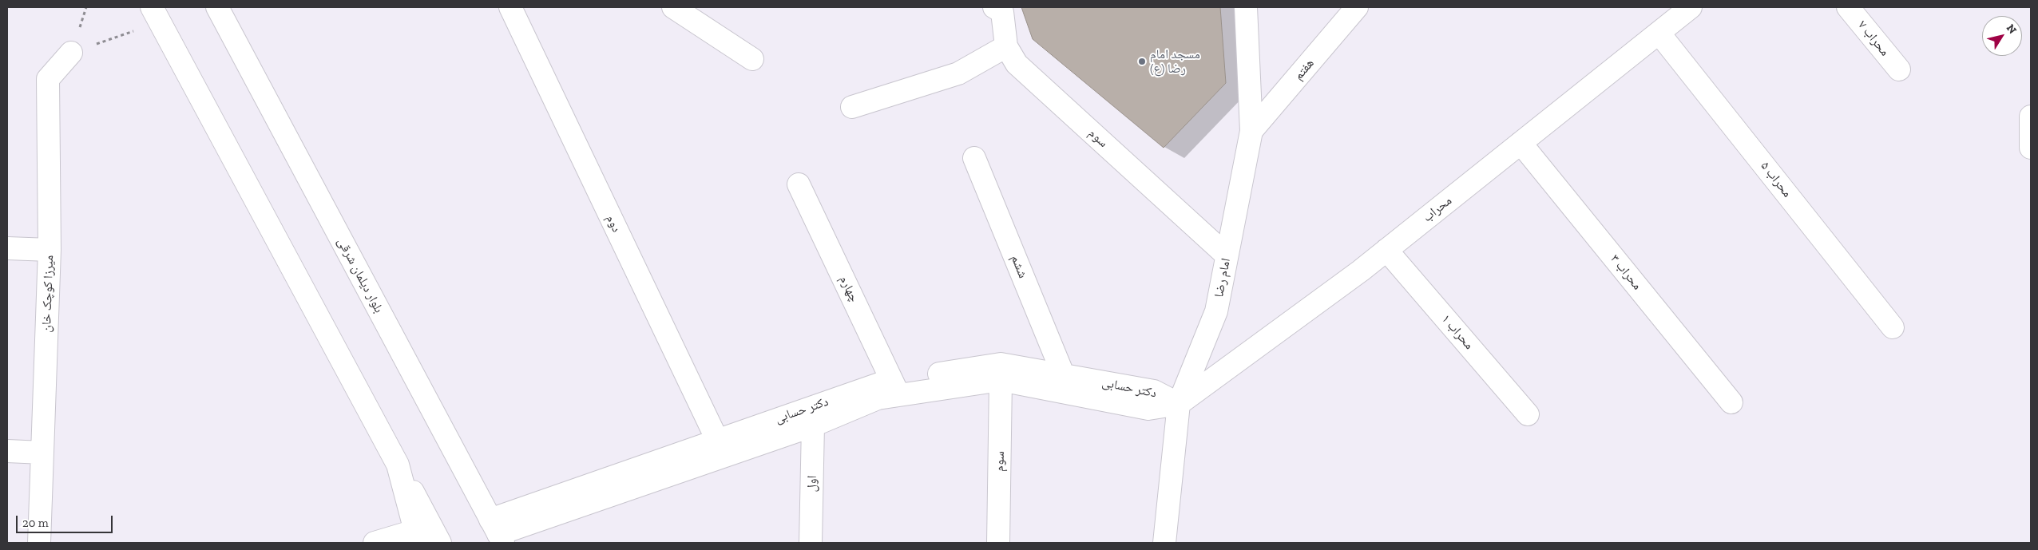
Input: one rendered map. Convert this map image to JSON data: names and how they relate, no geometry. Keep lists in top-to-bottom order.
{
  "streets": {
    "street": [
      "محراب ۷",
      "هفتم",
      "سوم",
      "محراب ۵",
      "محراب",
      "دوم",
      "ششم",
      "محراب ۳",
      "بلوار دیلمان شرقی",
      "امام رضا",
      "چهارم",
      "میرزا کوچک خان",
      "محراب ۱",
      "دکتر حسابی",
      "اول"
    ]
  },
  "crossings": [
    ["هفتم", "امام رضا"],
    ["سوم", "امام رضا"],
    ["سوم", "دکتر حسابی"],
    ["محراب ۵", "محراب"],
    ["محراب", "محراب ۳"],
    ["محراب", "امام رضا"],
    ["محراب", "محراب ۱"],
    ["محراب", "دکتر حسابی"],
    ["دوم", "دکتر حسابی"],
    ["ششم", "دکتر حسابی"],
    ["بلوار دیلمان شرقی", "دکتر حسابی"],
    ["امام رضا", "دکتر حسابی"],
    ["چهارم", "دکتر حسابی"],
    ["دکتر حسابی", "اول"]
  ],
  "places": ["مسجد امام رضا (ع)"],
  "scale_bar": "20 m",
  "north": "top right"
}
